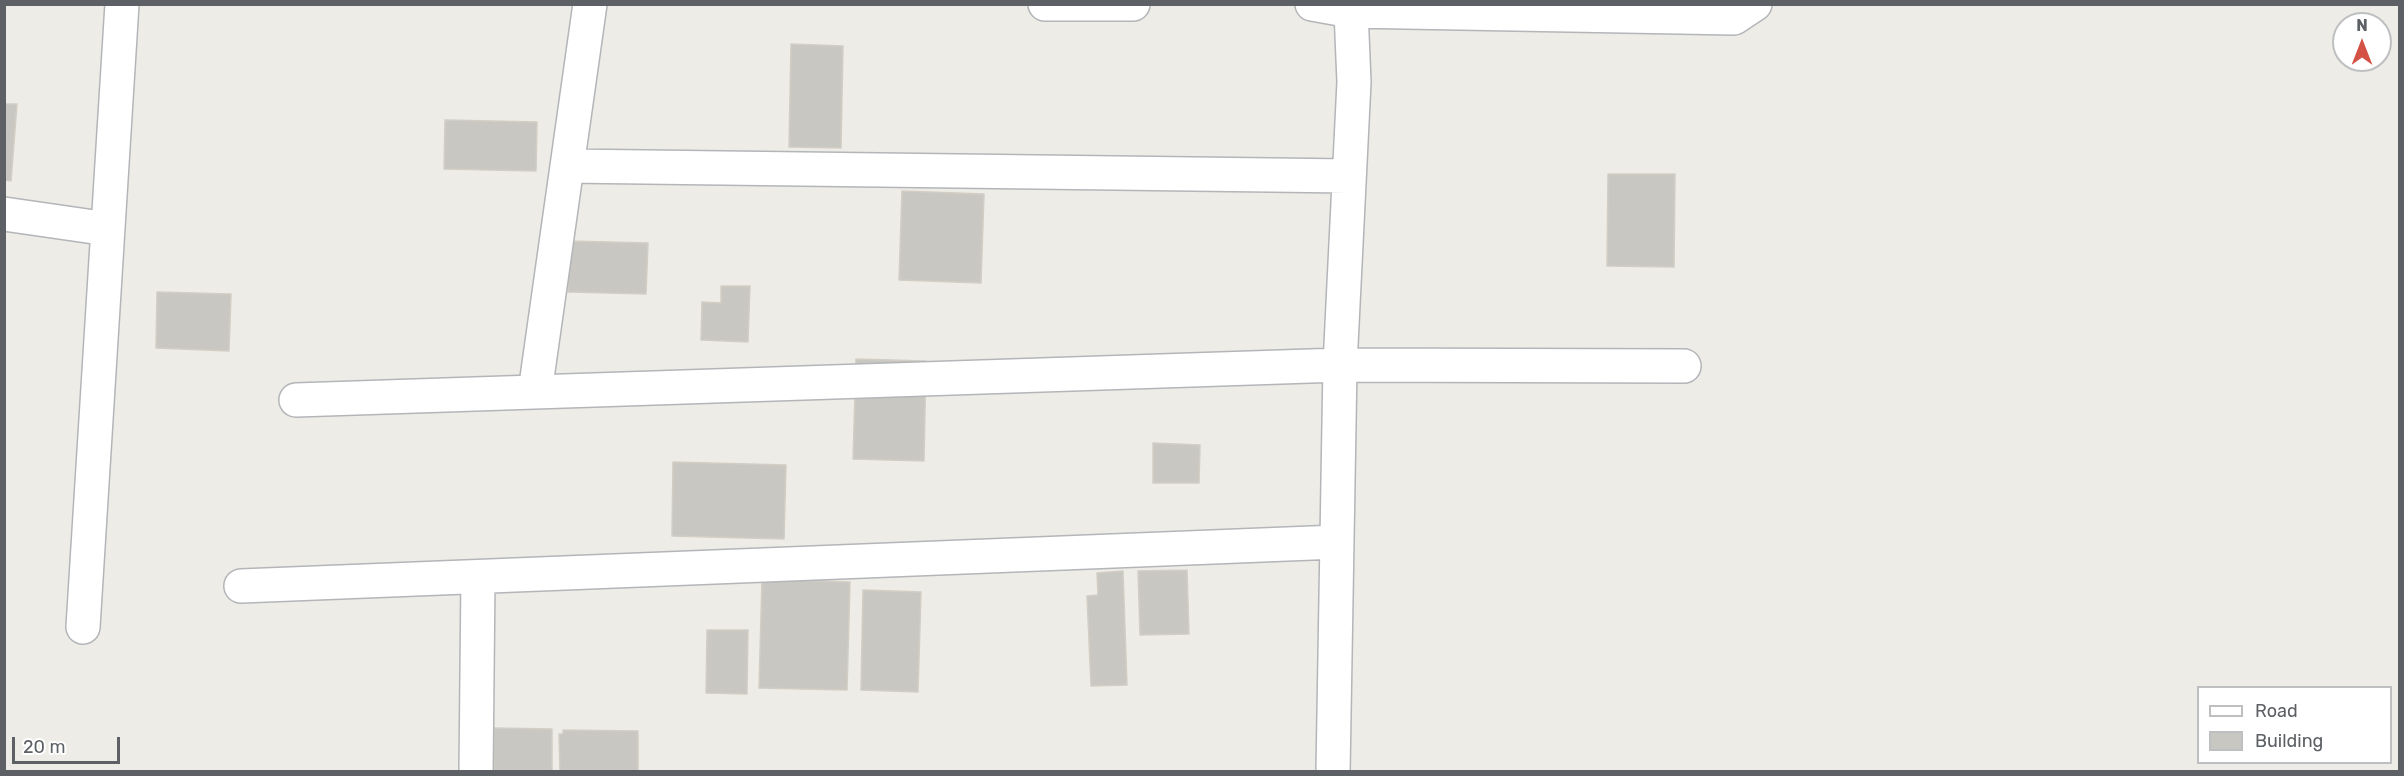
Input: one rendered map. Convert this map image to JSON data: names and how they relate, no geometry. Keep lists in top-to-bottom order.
{
  "legend": ["Road", "Building"],
  "scale_bar": "20 m",
  "north": "top"
}
